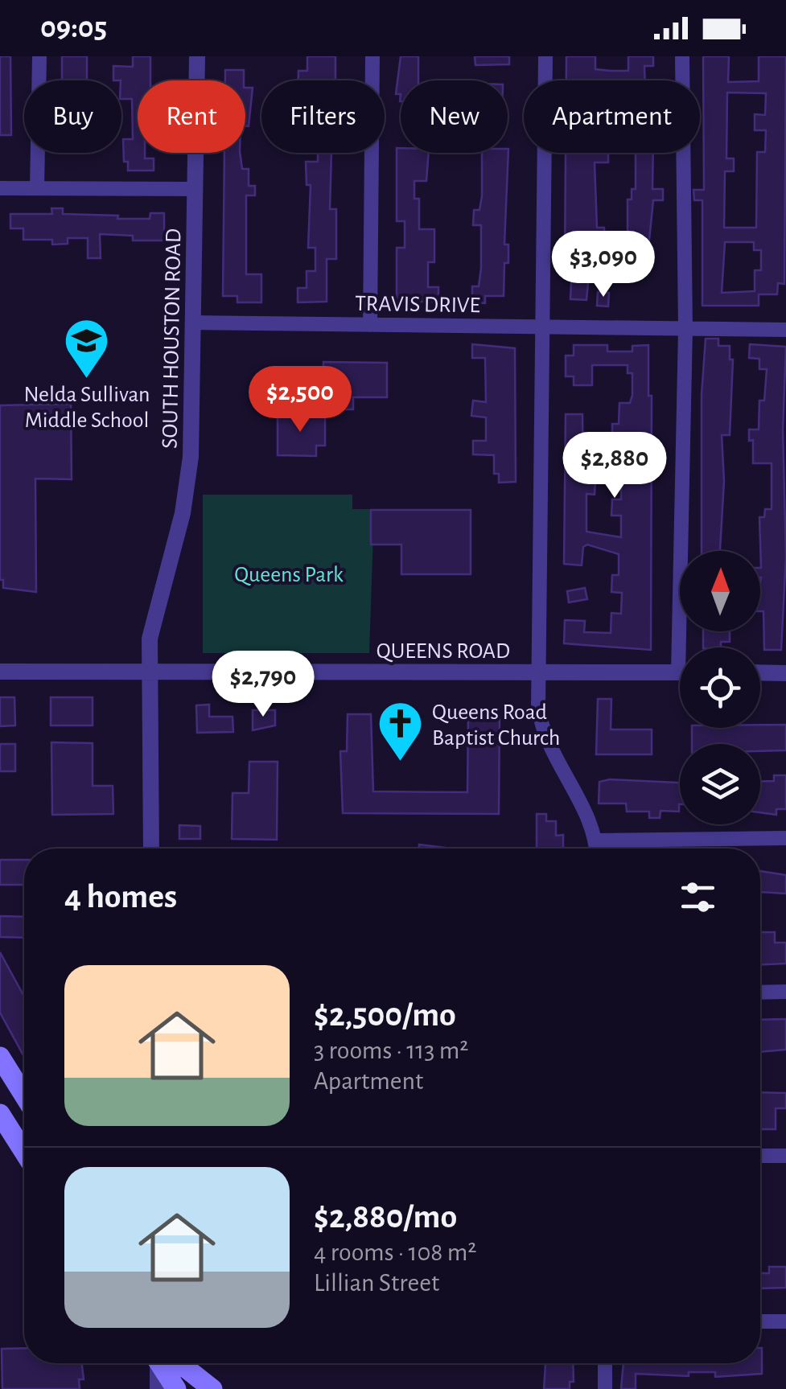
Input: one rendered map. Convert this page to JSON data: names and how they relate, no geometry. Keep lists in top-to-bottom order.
{
  "streets": {
    "street": ["TRAVIS DRIVE", "SOUTH HOUSTON ROAD", "QUEENS ROAD"]
  },
  "crossings": [
    ["TRAVIS DRIVE", "SOUTH HOUSTON ROAD"],
    ["SOUTH HOUSTON ROAD", "QUEENS ROAD"]
  ],
  "parks": ["Queens Park"],
  "places": {
    "school or university": ["Nelda Sullivan Middle School"],
    "church": ["Queens Road Baptist Church"]
  },
  "north": "top",
  "page": {
    "status": "09:05",
    "chip": [
      "Buy",
      "Rent",
      "Filters",
      "New",
      "Apartment"
    ],
    "price": [
      "$3,090",
      "$2,500",
      "$2,880",
      "$2,790"
    ],
    "heading": "4 homes",
    "list": [
      {
        "name": "$2,500/mo",
        "note": "3 rooms · 113 m² · Apartment"
      },
      {
        "name": "$2,880/mo",
        "note": "4 rooms · 108 m² · Lillian Street"
      }
    ]
  }
}
